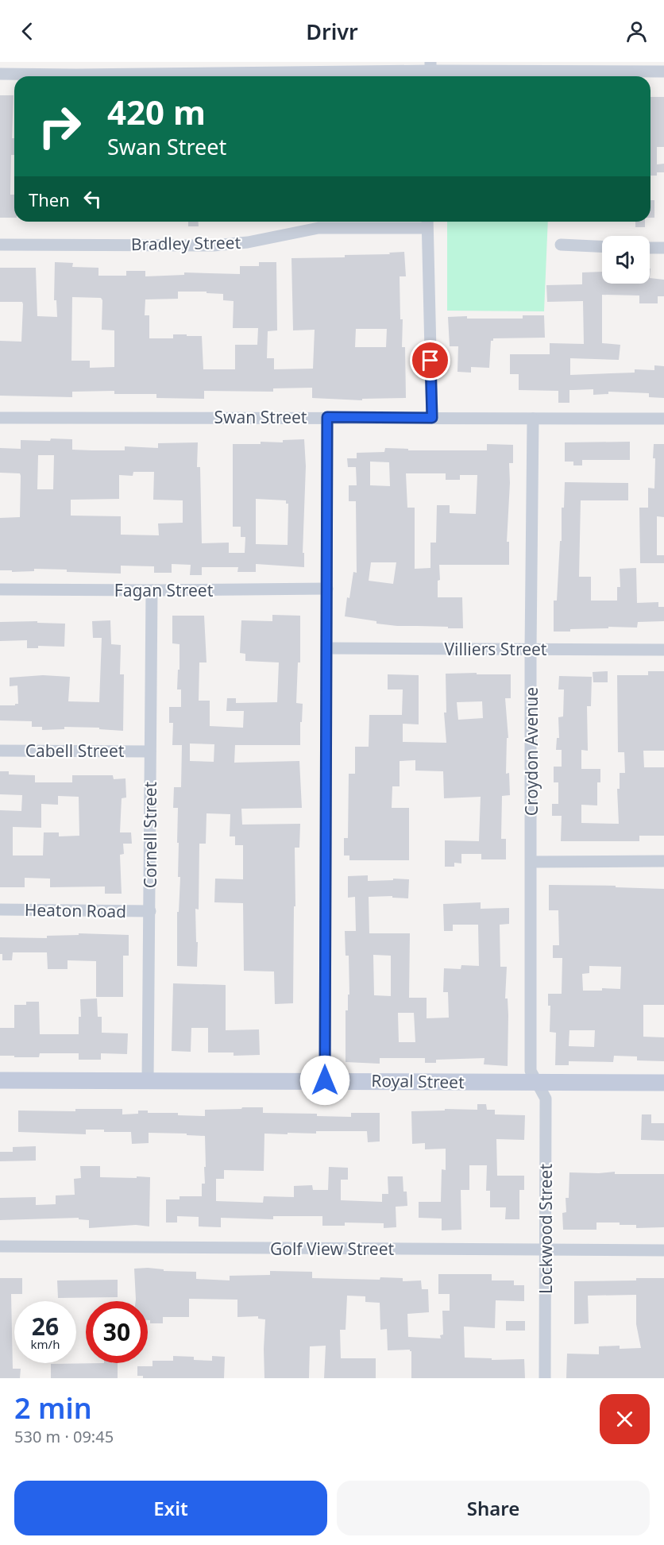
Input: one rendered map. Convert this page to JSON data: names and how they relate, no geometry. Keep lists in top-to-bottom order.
{
  "streets": {
    "main road": ["Royal Street"],
    "street": [
      "Bradley Street",
      "Swan Street",
      "Fagan Street",
      "Villiers Street",
      "Cabell Street",
      "Croydon Avenue",
      "Cornell Street",
      "Heaton Road",
      "Lockwood Street",
      "Golf View Street"
    ]
  },
  "crossings": [
    ["Swan Street", "Croydon Avenue"],
    ["Fagan Street", "Cornell Street"],
    ["Villiers Street", "Croydon Avenue"],
    ["Cabell Street", "Cornell Street"],
    ["Croydon Avenue", "Royal Street"],
    ["Croydon Avenue", "Lockwood Street"],
    ["Cornell Street", "Heaton Road"],
    ["Cornell Street", "Royal Street"],
    ["Royal Street", "Lockwood Street"],
    ["Lockwood Street", "Golf View Street"]
  ],
  "page": {
    "header": "Drivr",
    "turn": ["420 m", "Swan Street"],
    "then": "Then",
    "speed": "26 km/h",
    "limit": "30",
    "heading": ["2 min", "530 m · 09:45"],
    "buttons": ["Exit", "Share"]
  }
}
